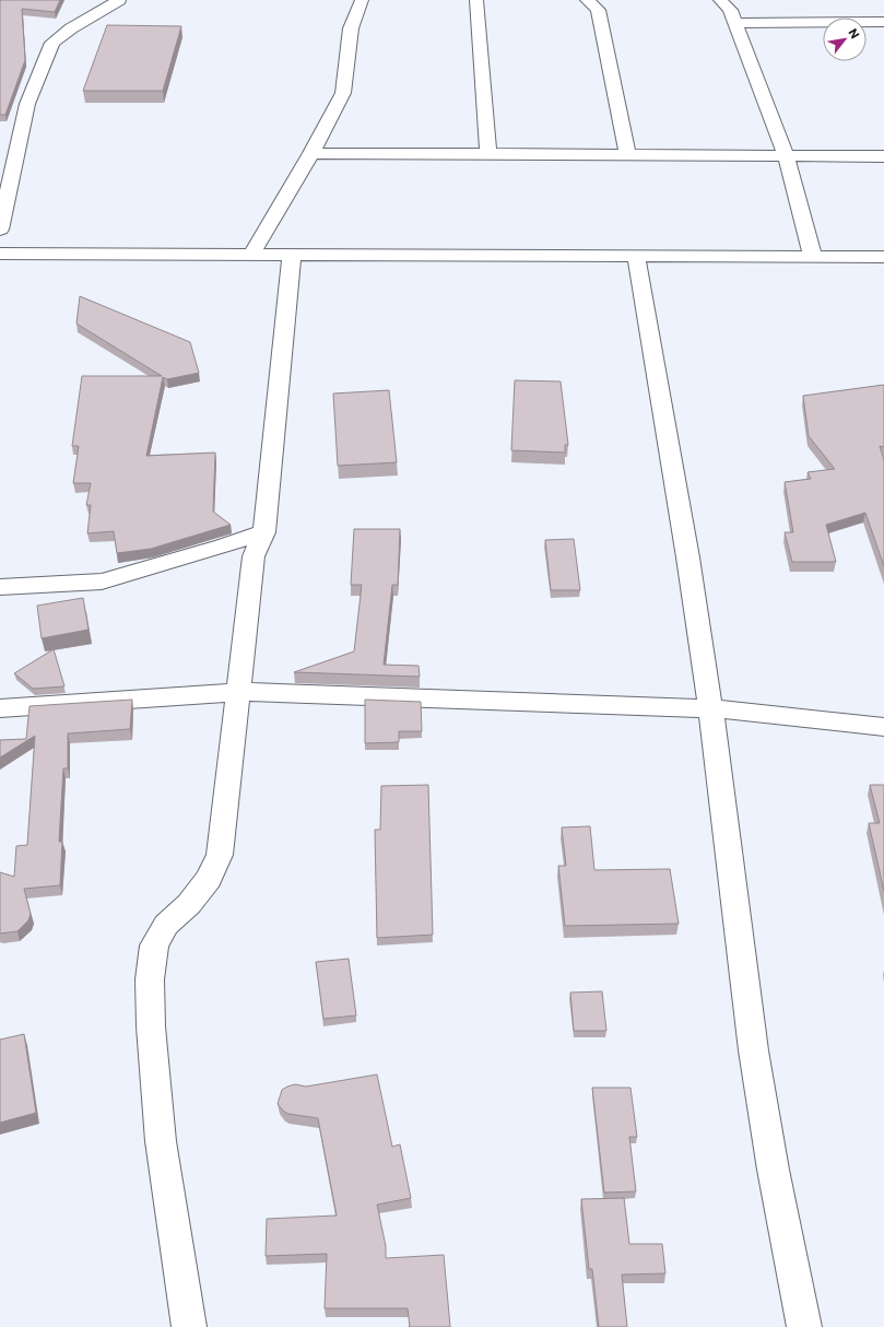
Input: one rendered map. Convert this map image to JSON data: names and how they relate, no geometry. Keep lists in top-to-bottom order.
{
  "north": "top right"
}
